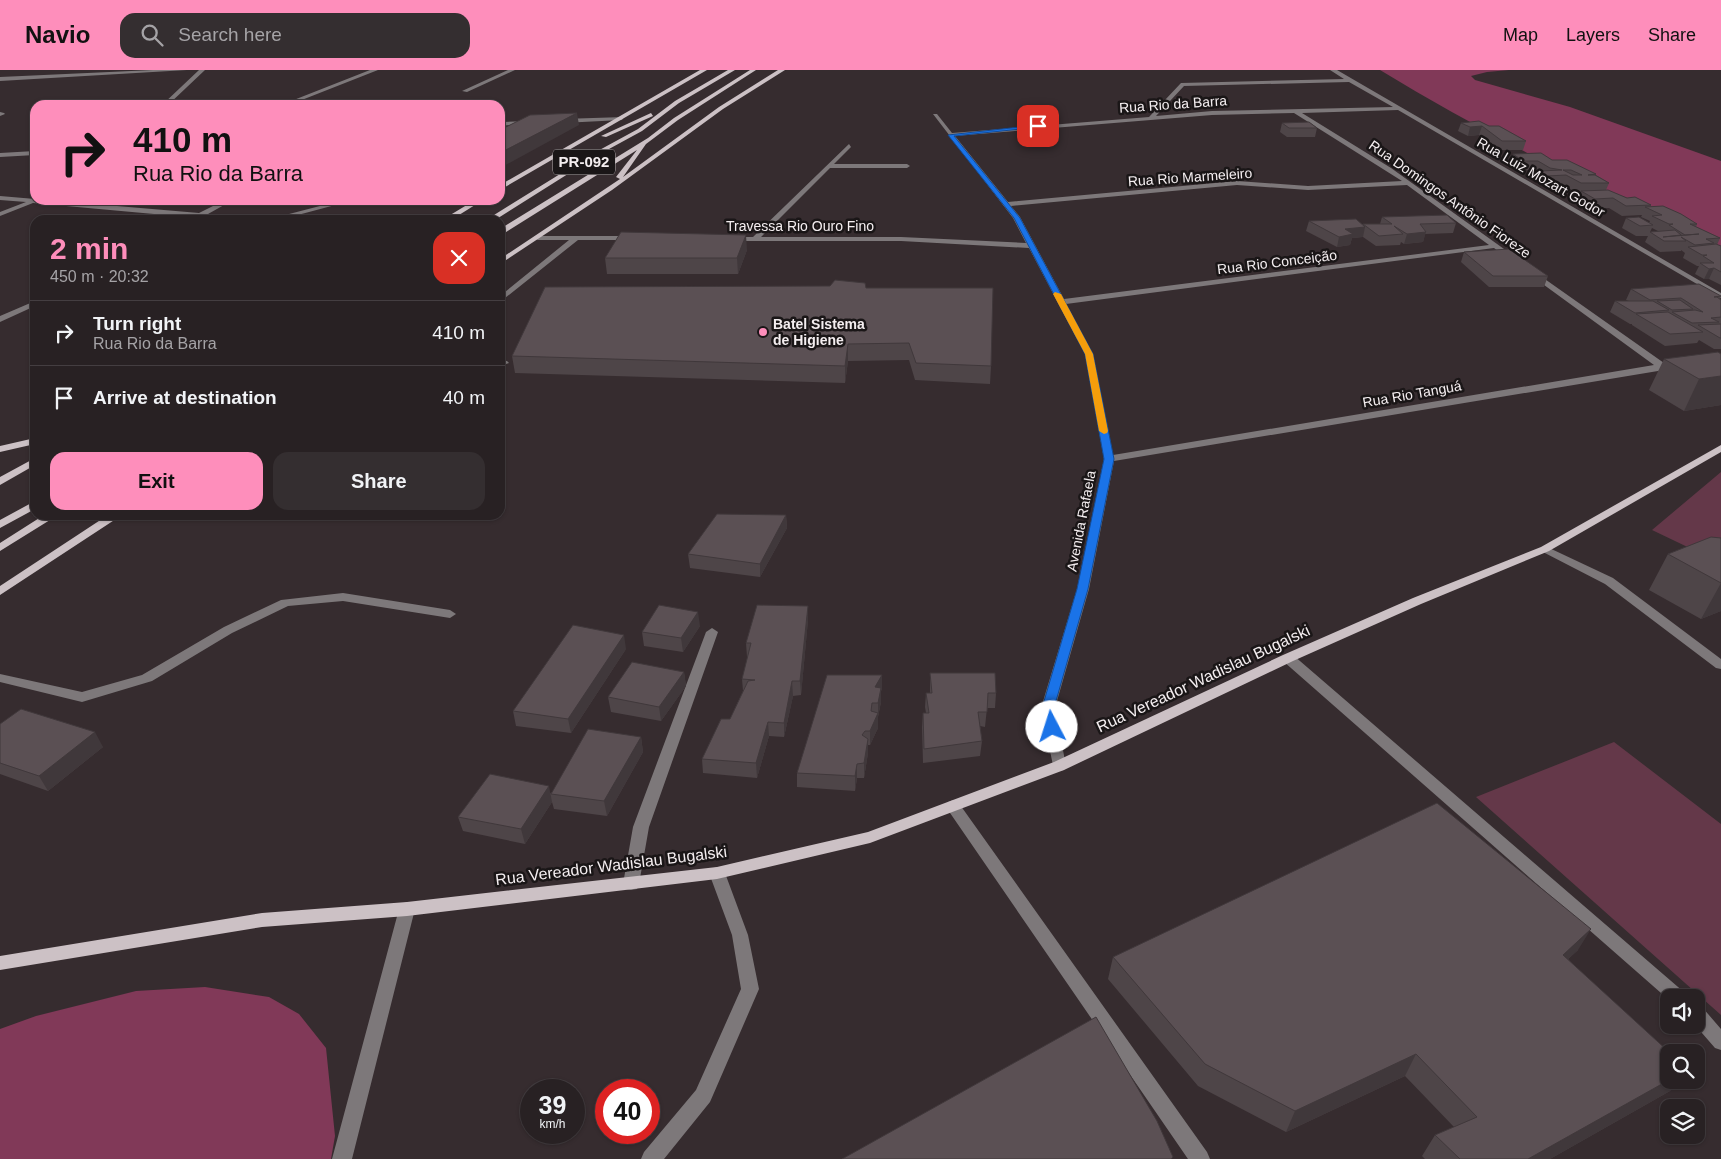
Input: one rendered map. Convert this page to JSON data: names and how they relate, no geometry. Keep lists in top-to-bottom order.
{
  "streets": {
    "main road": ["PR-092", "Rua Vereador Wadislau Bugalski"],
    "street": [
      "Rua Rio da Barra",
      "Rua Rio Marmeleiro",
      "Rua Luiz Mozart Godor",
      "Rua Domingos Antônio Fioreze",
      "Travessa Rio Ouro Fino",
      "Rua Rio Conceição",
      "Rua Rio Tanguá",
      "Avenida Rafaela"
    ]
  },
  "crossings": [
    ["Rua Rio da Barra", "Rua Luiz Mozart Godor"],
    ["Rua Rio da Barra", "Rua Domingos Antônio Fioreze"],
    ["Rua Rio da Barra", "Avenida Rafaela"],
    ["Rua Rio Marmeleiro", "Rua Domingos Antônio Fioreze"],
    ["Rua Rio Marmeleiro", "Avenida Rafaela"],
    ["Rua Domingos Antônio Fioreze", "Rua Rio Conceição"],
    ["Rua Domingos Antônio Fioreze", "Rua Rio Tanguá"],
    ["Travessa Rio Ouro Fino", "Avenida Rafaela"],
    ["Rua Rio Conceição", "Avenida Rafaela"],
    ["Rua Rio Tanguá", "Avenida Rafaela"],
    ["Avenida Rafaela", "Rua Vereador Wadislau Bugalski"]
  ],
  "places": ["Batel Sistema de Higiene"],
  "page": {
    "header": "Navio",
    "search": "Search here",
    "nav": ["Map", "Layers", "Share"],
    "turn": ["410 m", "Rua Rio da Barra"],
    "heading": ["2 min", "450 m · 20:32"],
    "list": [
      {
        "name": "Turn right",
        "note": "Rua Rio da Barra",
        "value": "410 m"
      },
      {
        "name": "Arrive at destination",
        "value": "40 m"
      }
    ],
    "buttons": ["Exit", "Share"],
    "speed": "39 km/h",
    "limit": "40"
  }
}
